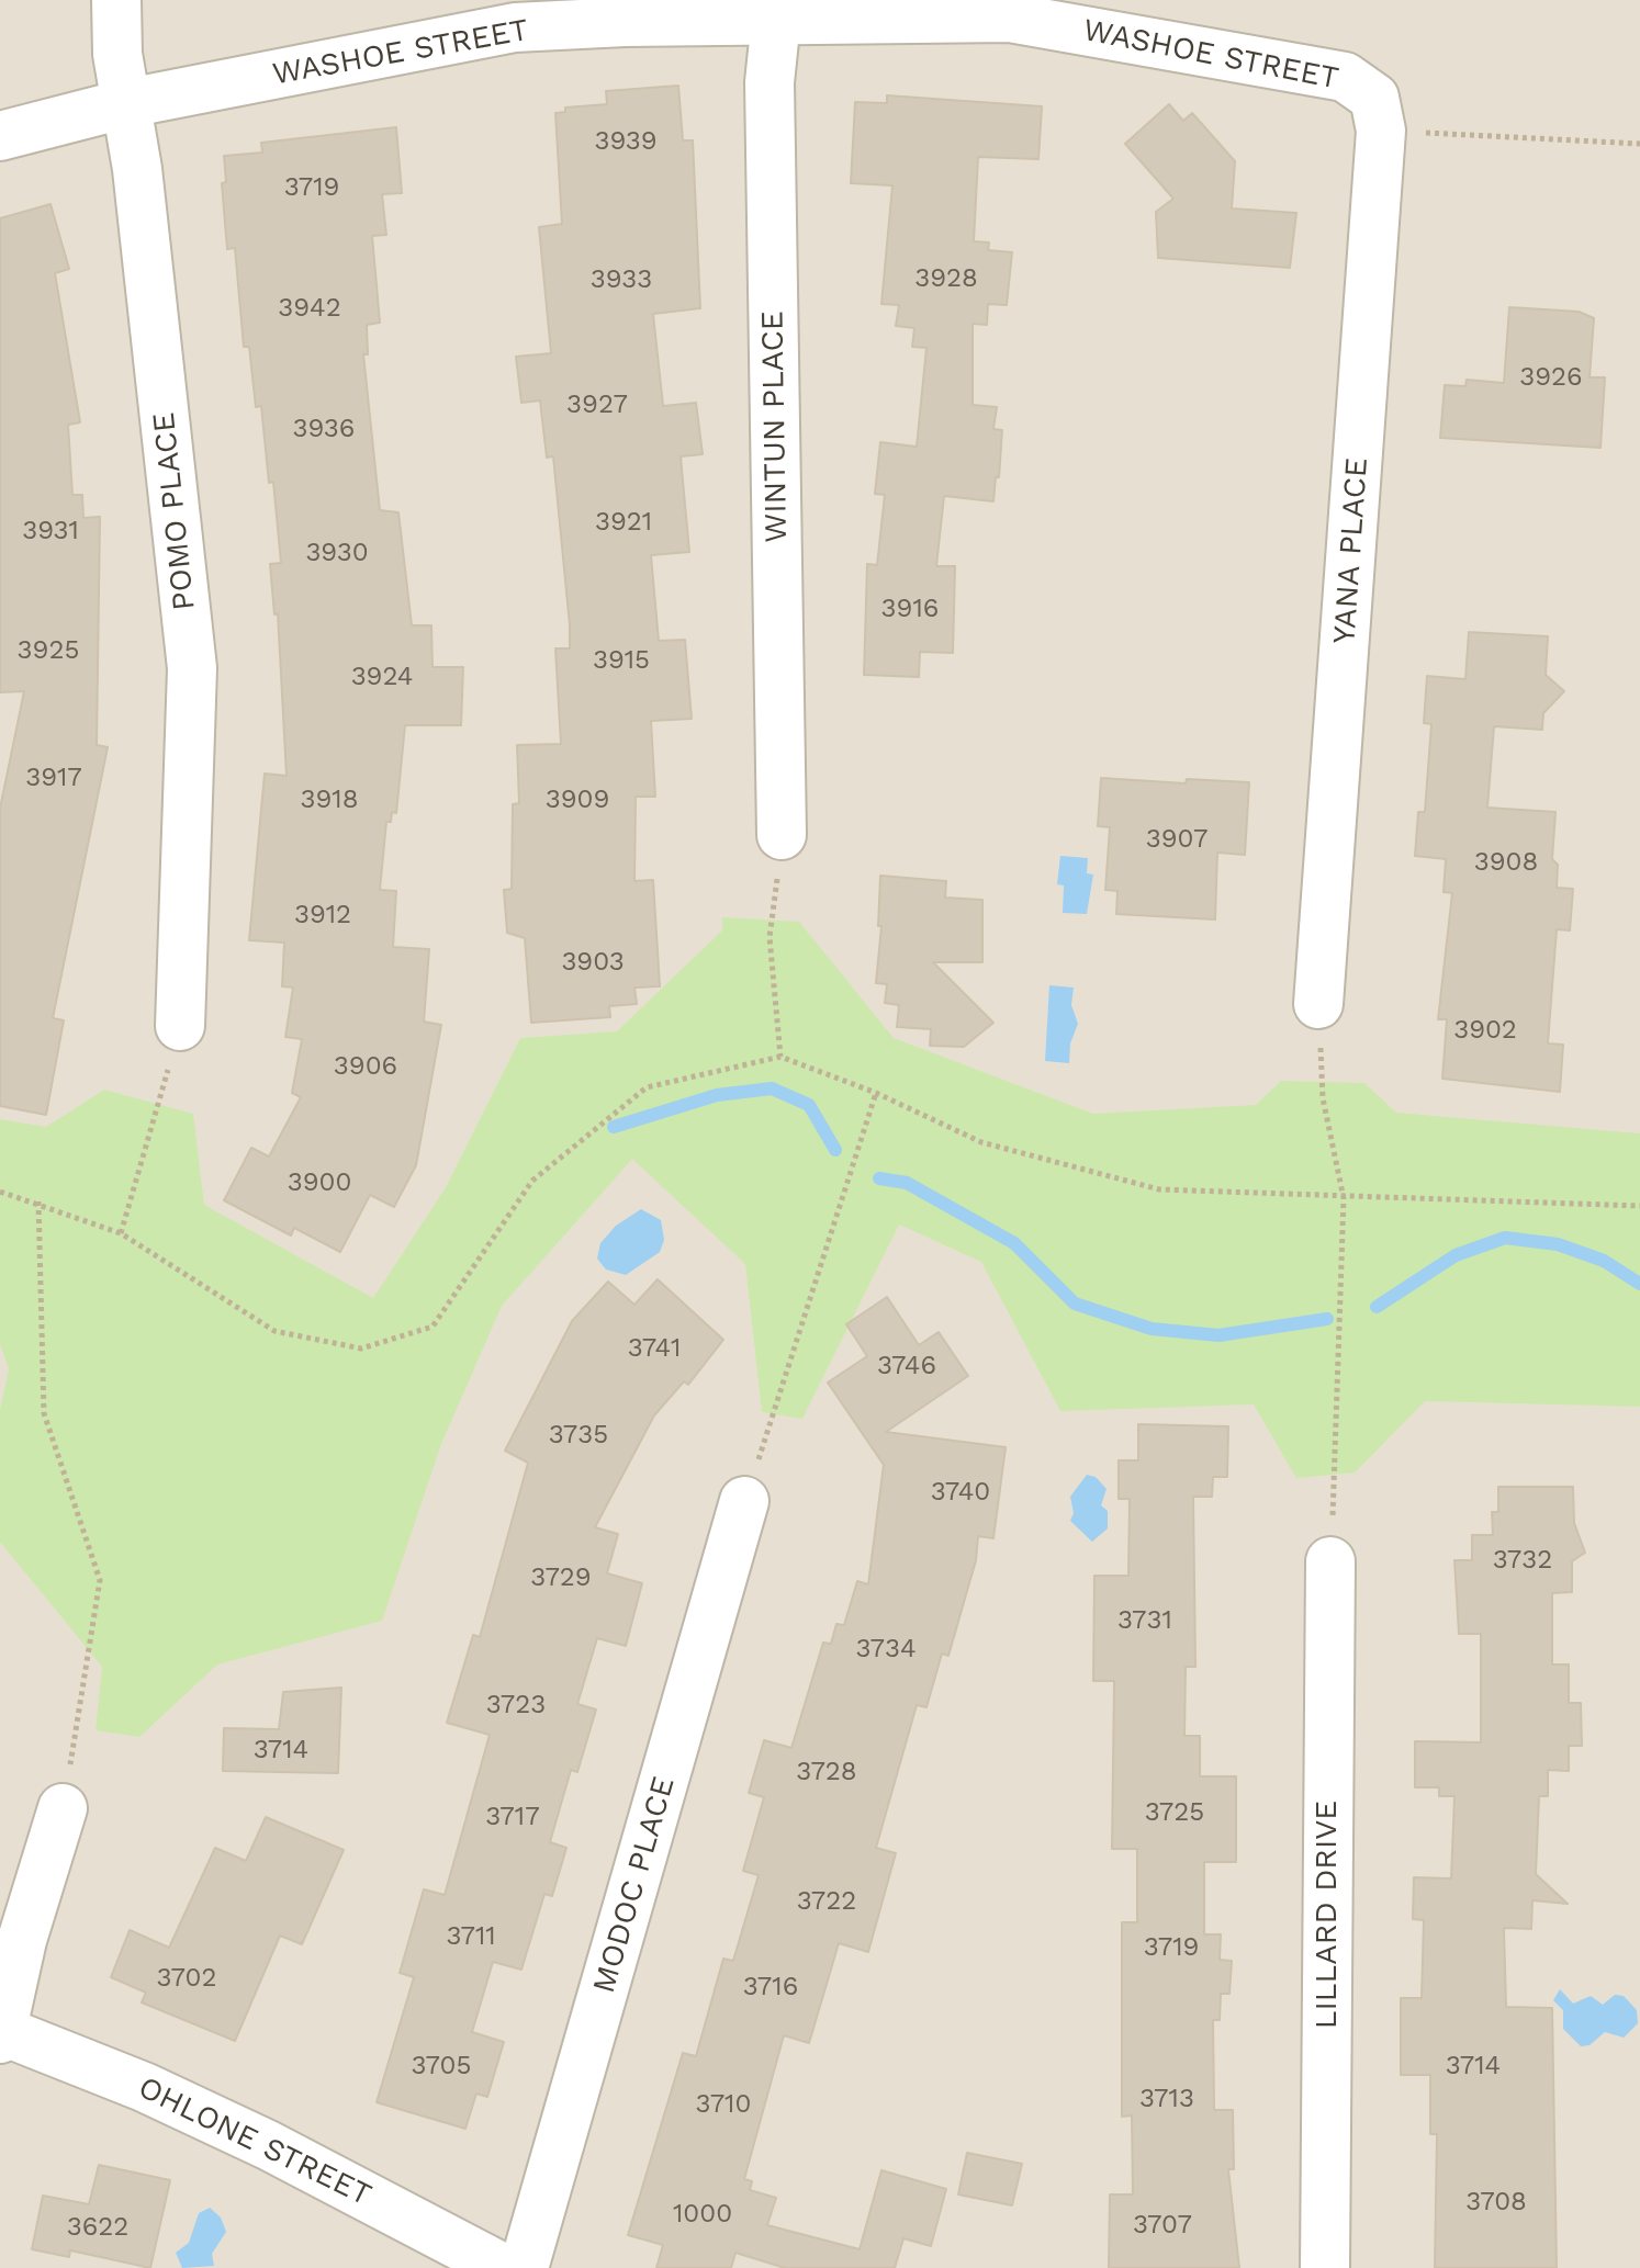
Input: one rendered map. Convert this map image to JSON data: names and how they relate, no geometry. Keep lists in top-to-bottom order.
{
  "streets": {
    "street": [
      "WASHOE STREET",
      "WINTUN PLACE",
      "POMO PLACE",
      "YANA PLACE",
      "MODOC PLACE",
      "LILLARD DRIVE",
      "OHLONE STREET"
    ]
  },
  "crossings": [
    ["WASHOE STREET", "WINTUN PLACE"],
    ["WASHOE STREET", "POMO PLACE"],
    ["WASHOE STREET", "YANA PLACE"]
  ],
  "house_numbers": [
    "3939",
    "3719",
    "3928",
    "3933",
    "3942",
    "3926",
    "3927",
    "3936",
    "3921",
    "3931",
    "3930",
    "3916",
    "3925",
    "3915",
    "3924",
    "3917",
    "3918",
    "3909",
    "3907",
    "3908",
    "3912",
    "3903",
    "3902",
    "3906",
    "3900",
    "3741",
    "3746",
    "3735",
    "3740",
    "3732",
    "3729",
    "3731",
    "3734",
    "3723",
    "3714",
    "3728",
    "3725",
    "3717",
    "3722",
    "3711",
    "3719",
    "3702",
    "3716",
    "3705",
    "3714",
    "3713",
    "3710",
    "3708",
    "1000",
    "3707",
    "3622"
  ]
}
